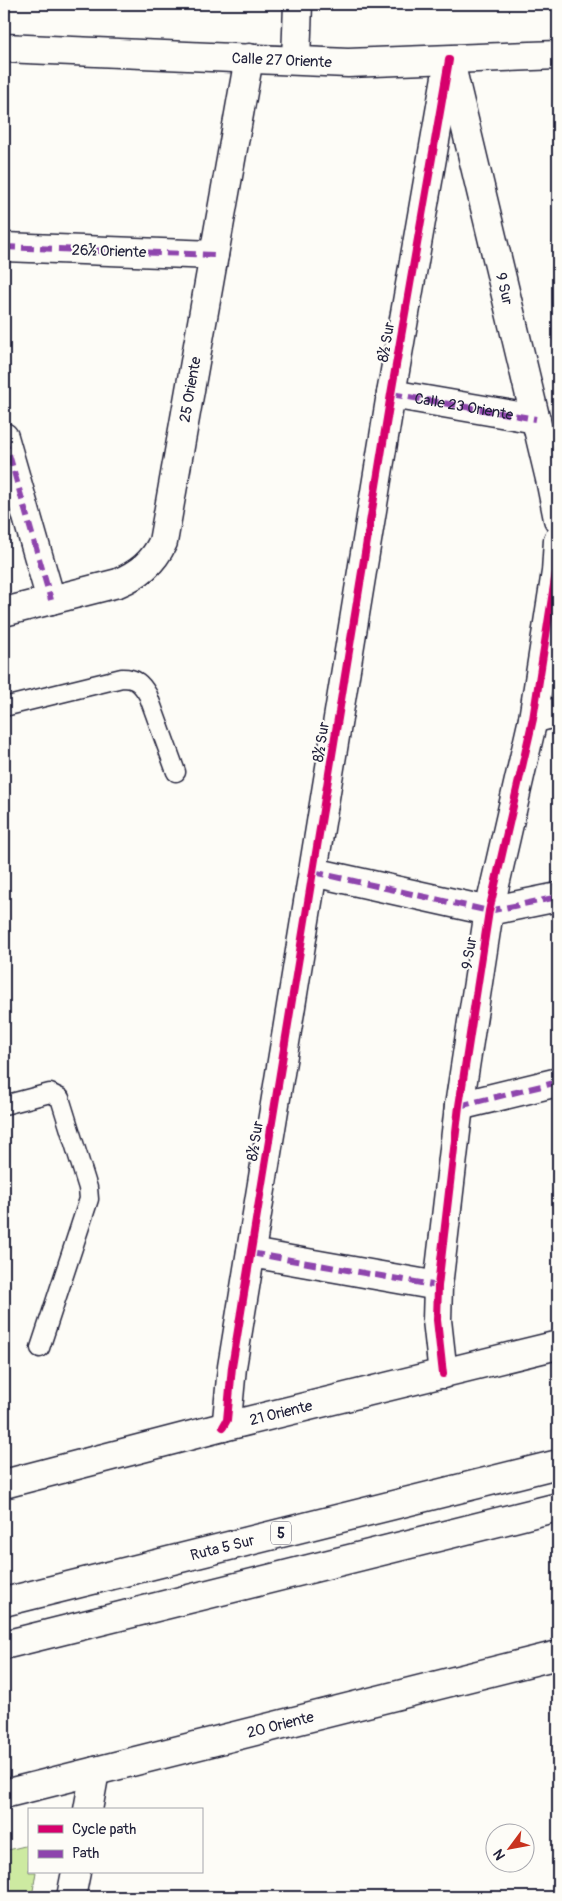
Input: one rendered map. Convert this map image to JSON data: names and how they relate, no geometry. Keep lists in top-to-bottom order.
{
  "streets": {
    "main road": [
      "Calle 27 Oriente",
      "26½ Oriente",
      "9 Sur",
      "8½ Sur",
      "25 Oriente",
      "Calle 23 Oriente",
      "21 Oriente",
      "5",
      "Ruta 5 Sur",
      "20 Oriente"
    ]
  },
  "crossings": [
    ["Calle 27 Oriente", "9 Sur"],
    ["Calle 27 Oriente", "8½ Sur"],
    ["Calle 27 Oriente", "25 Oriente"],
    ["26½ Oriente", "25 Oriente"],
    ["9 Sur", "8½ Sur"],
    ["9 Sur", "Calle 23 Oriente"],
    ["9 Sur", "21 Oriente"],
    ["8½ Sur", "Calle 23 Oriente"],
    ["8½ Sur", "21 Oriente"]
  ],
  "legend": ["Cycle path", "Path"],
  "north": "bottom left"
}
